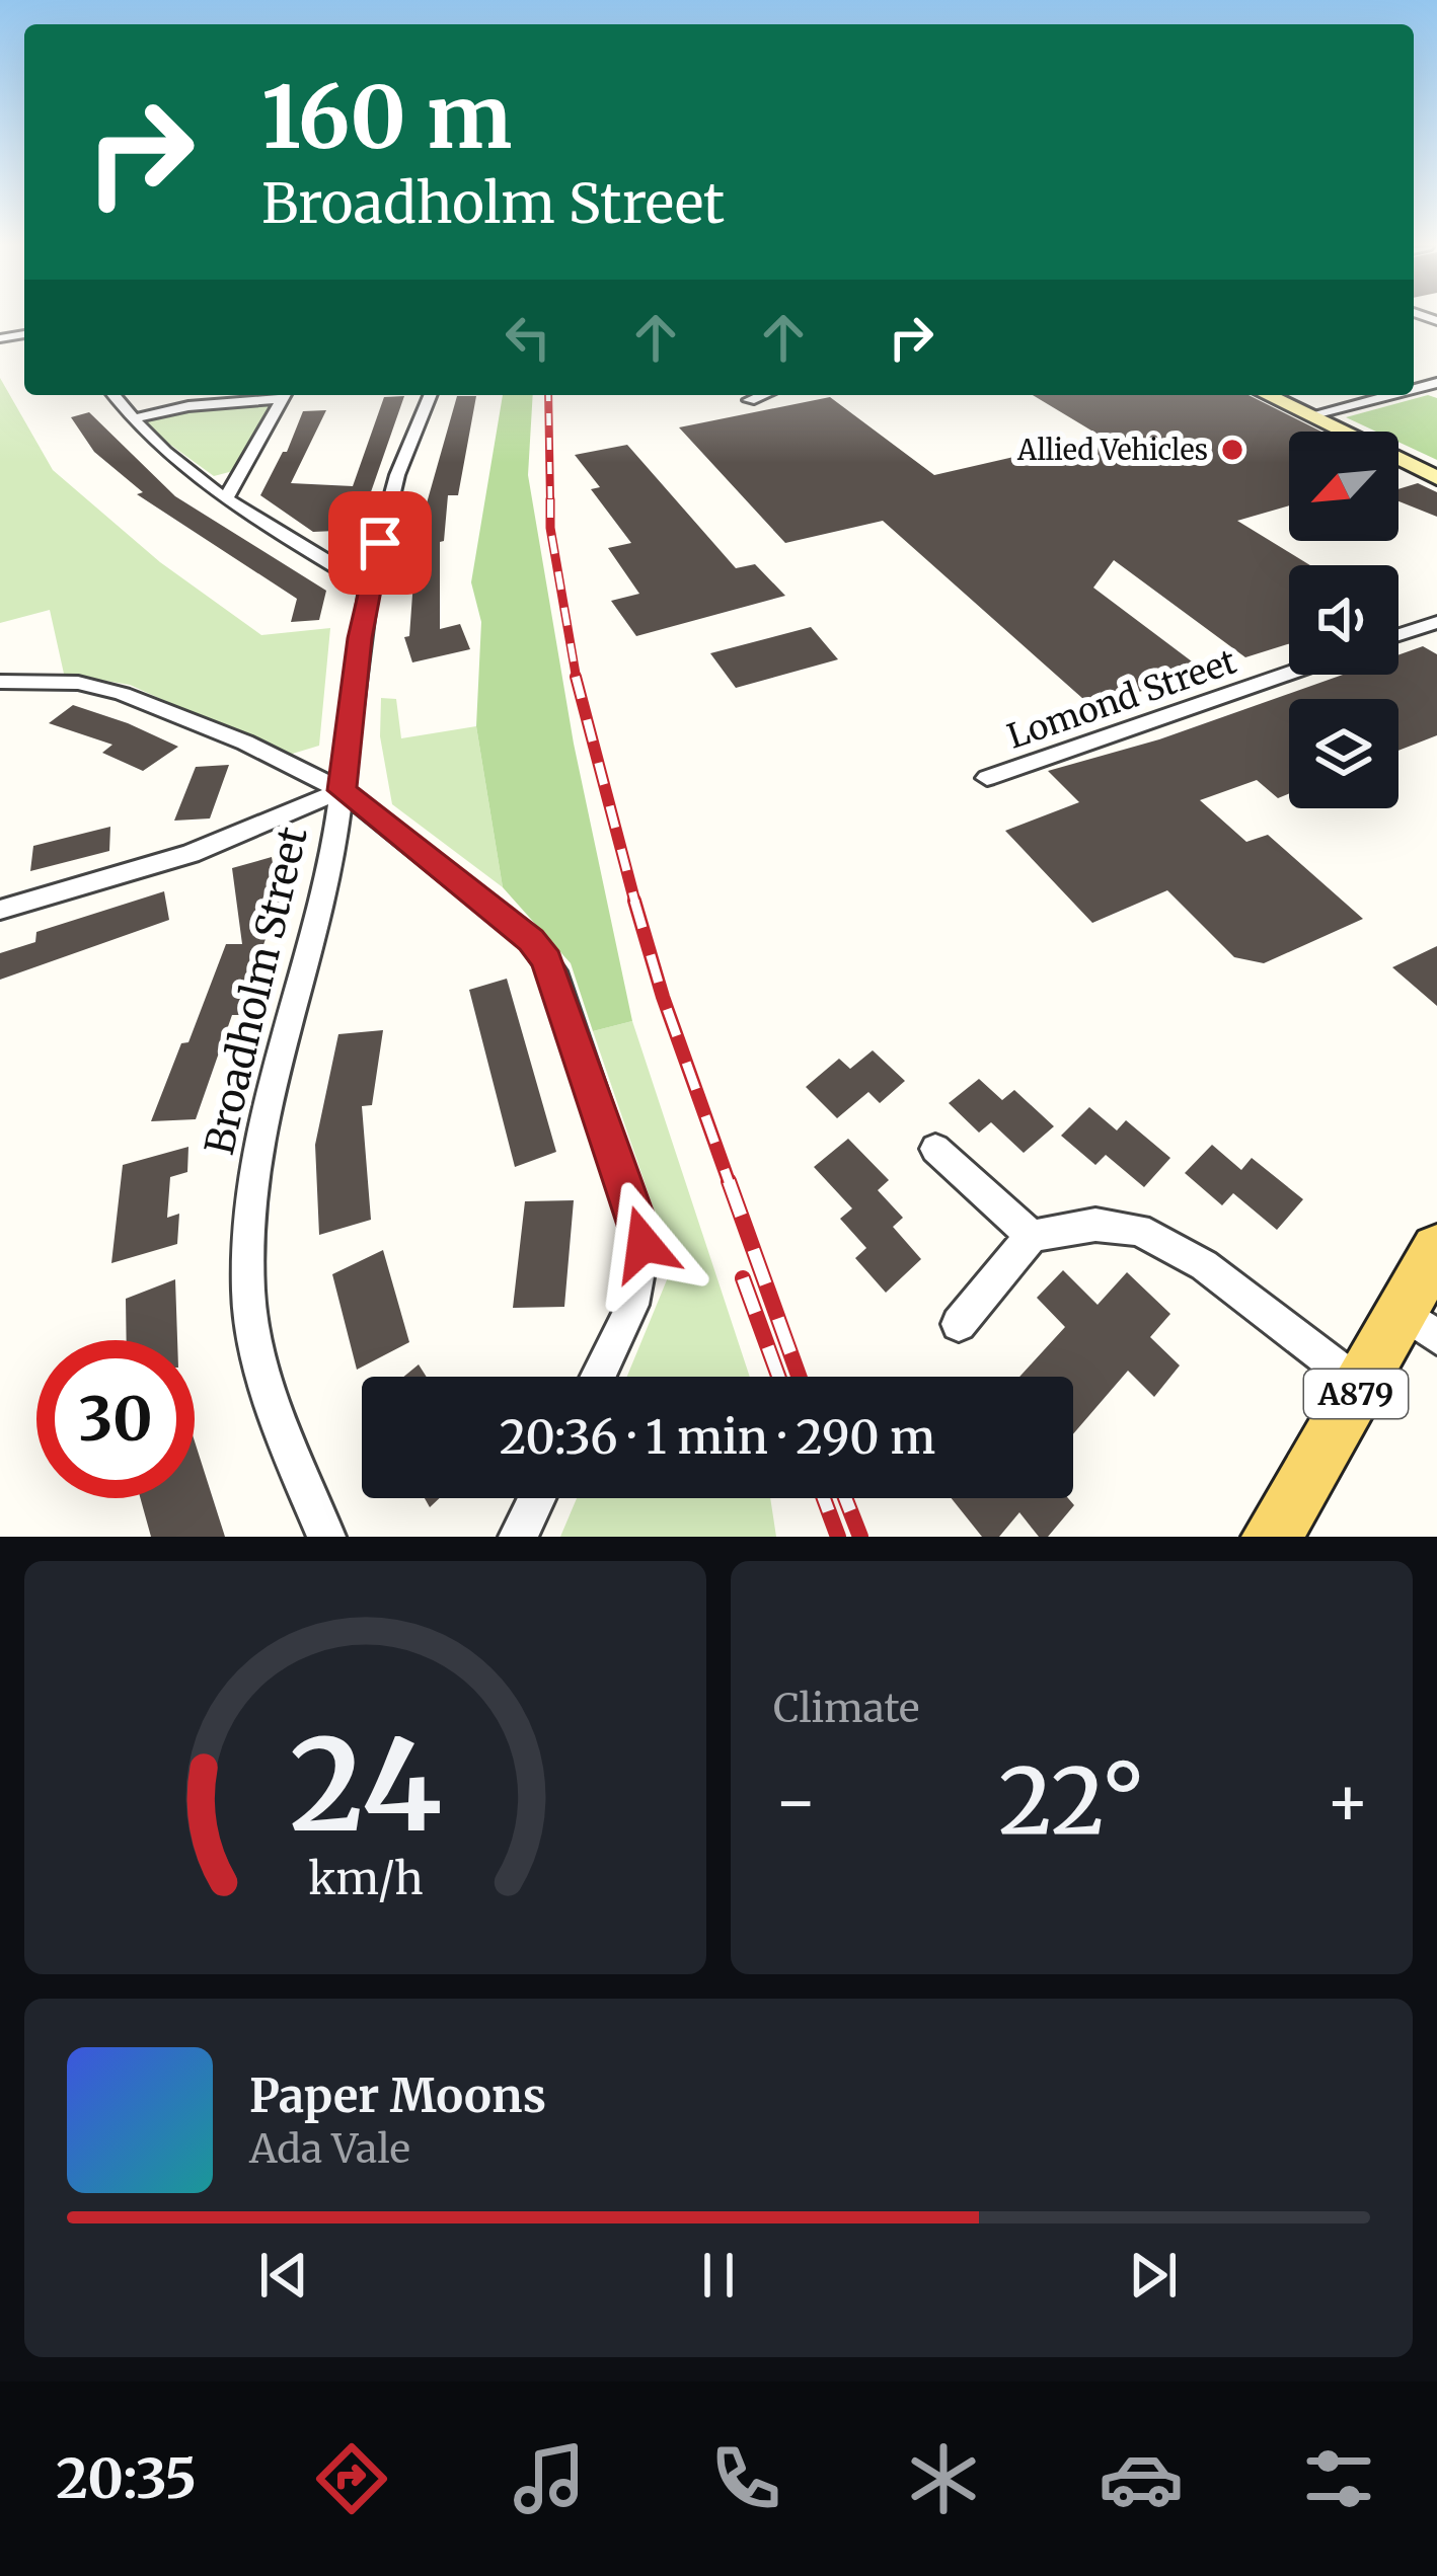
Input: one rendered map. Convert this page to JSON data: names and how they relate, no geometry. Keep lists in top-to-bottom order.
{
  "streets": {
    "main road": ["A879"],
    "street": ["Lomond Street", "Broadholm Street"]
  },
  "places": ["Allied Vehicles"],
  "north": "bottom left",
  "page": {
    "turn": ["160 m", "Broadholm Street"],
    "limit": "30",
    "trip": "20:36 · 1 min · 290 m",
    "tile": "Climate",
    "heat": ["−", "22°", "+"],
    "song": ["Paper Moons", "Ada Vale"],
    "tabs": "20:35",
    "gauge": ["24", "km/h"]
  }
}
